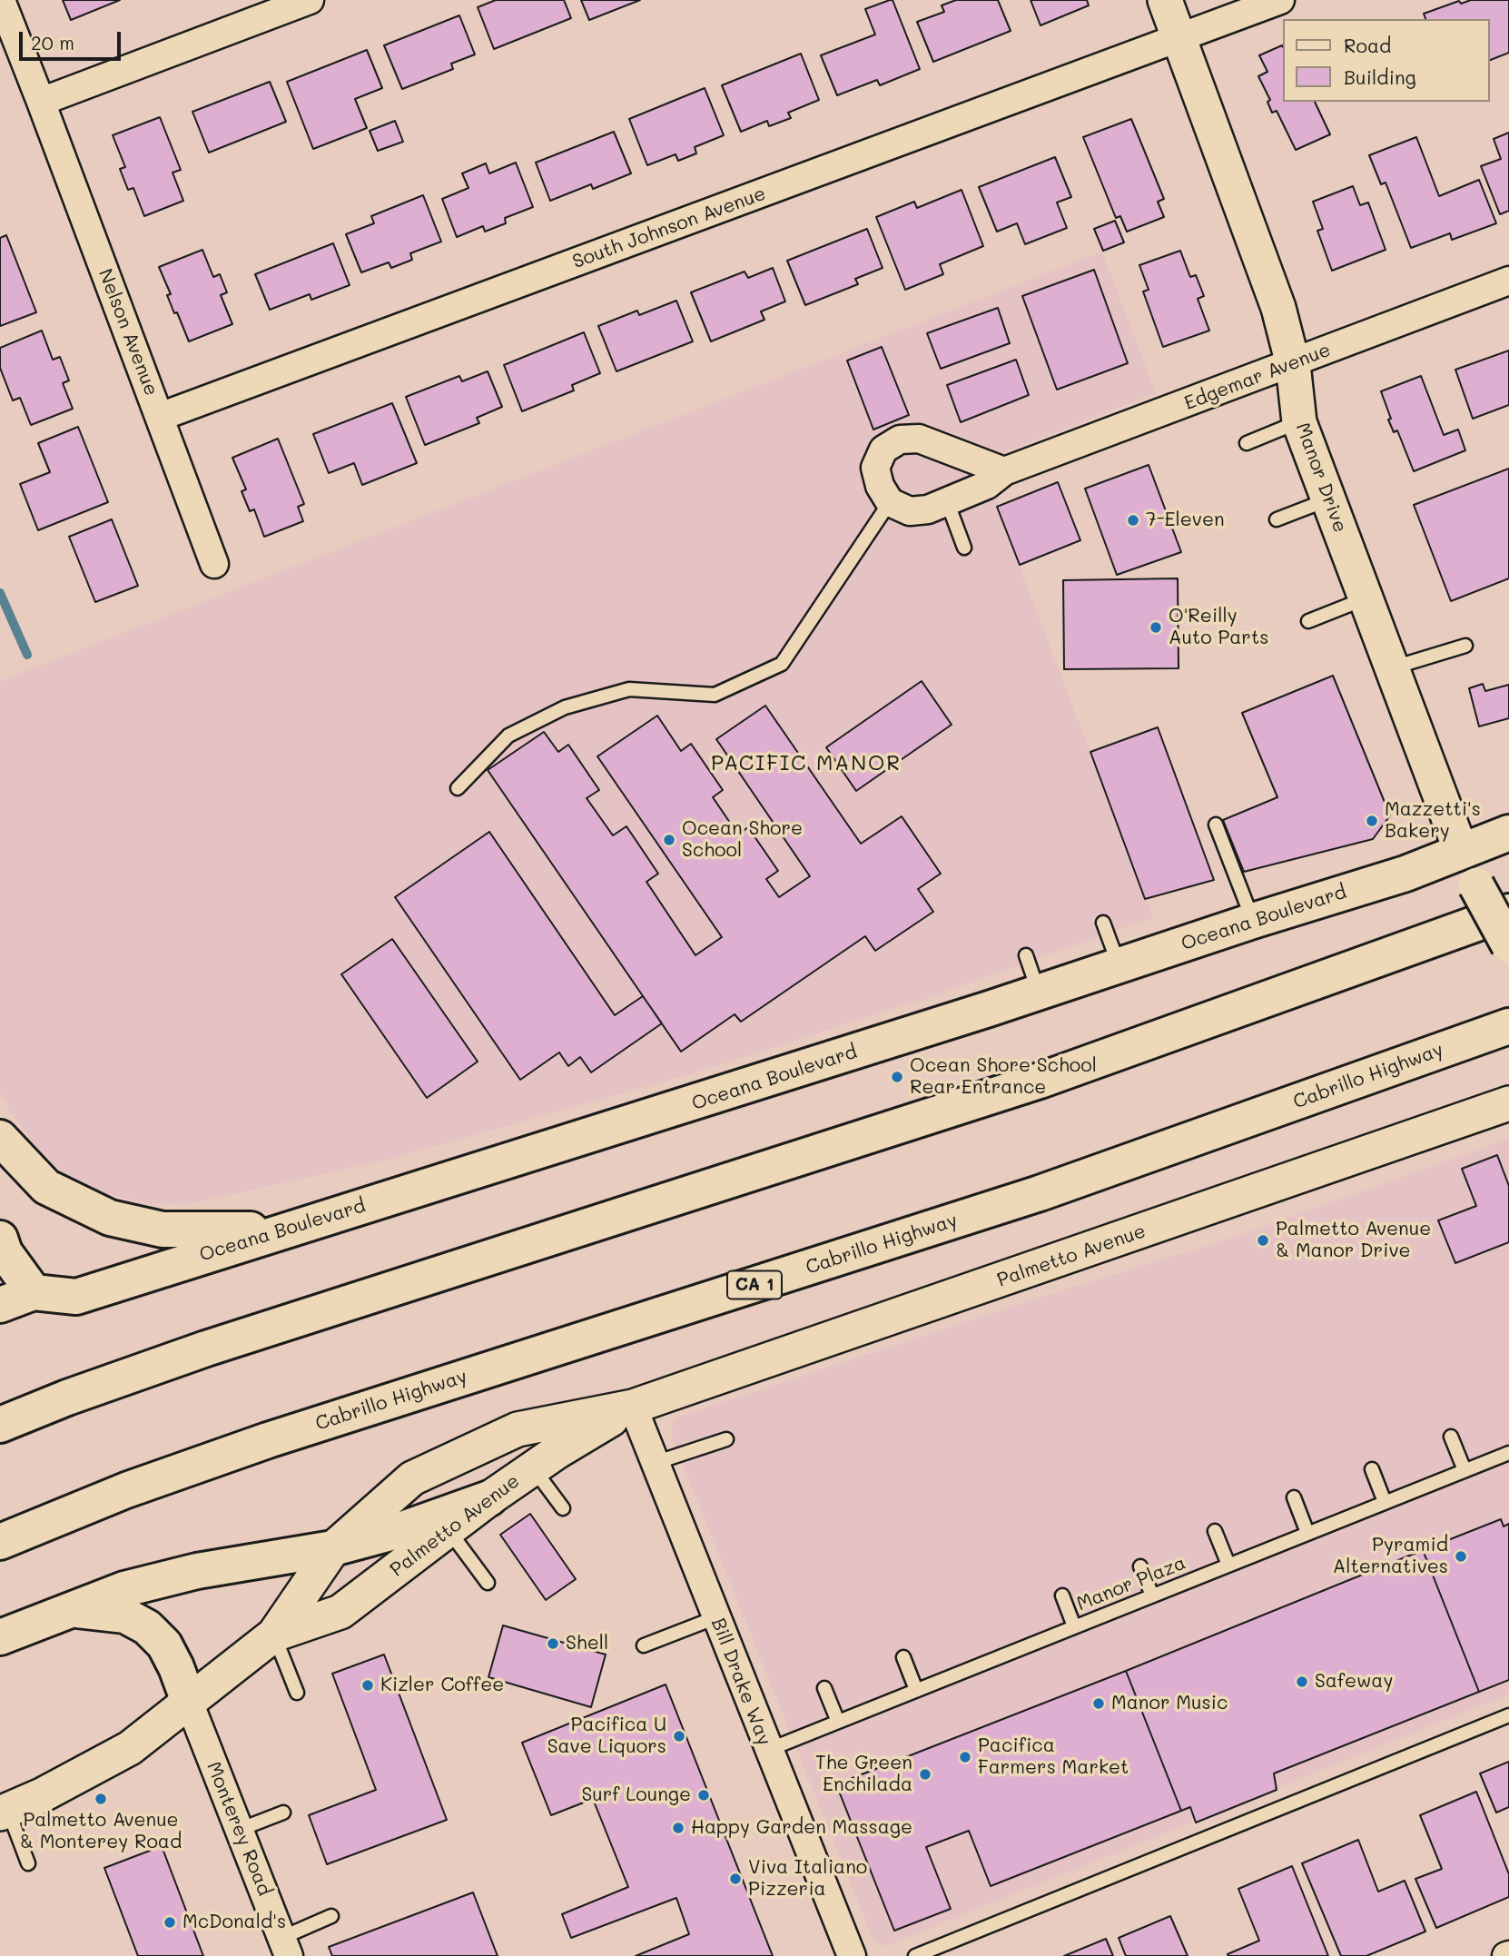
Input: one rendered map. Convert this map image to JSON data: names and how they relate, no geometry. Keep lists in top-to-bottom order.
{
  "streets": {
    "main road": [
      "Manor Drive",
      "Oceana Boulevard",
      "Cabrillo Highway",
      "CA 1"
    ],
    "street": [
      "South Johnson Avenue",
      "Nelson Avenue",
      "Edgemar Avenue",
      "Palmetto Avenue",
      "Bill Drake Way",
      "Monterey Road"
    ],
    "lane": ["Manor Plaza"]
  },
  "crossings": [
    ["South Johnson Avenue", "Nelson Avenue"],
    ["South Johnson Avenue", "Manor Drive"],
    ["Edgemar Avenue", "Manor Drive"],
    ["Manor Drive", "Oceana Boulevard"],
    ["Palmetto Avenue", "Bill Drake Way"],
    ["Palmetto Avenue", "Monterey Road"],
    ["Manor Plaza", "Bill Drake Way"]
  ],
  "districts": ["PACIFIC MANOR"],
  "places": [
    "7-Eleven",
    "O'Reilly Auto Parts",
    "Mazzetti's Bakery",
    "Ocean Shore School",
    "Ocean Shore School Rear Entrance",
    "Palmetto Avenue & Manor Drive",
    "Pyramid Alternatives",
    "Shell",
    "Safeway",
    "Kizler Coffee",
    "Manor Music",
    "Pacifica U Save Liquors",
    "Pacifica Farmers Market",
    "The Green Enchilada",
    "Surf Lounge",
    "Palmetto Avenue & Monterey Road",
    "Happy Garden Massage",
    "Viva Italiano Pizzeria",
    "McDonald's"
  ],
  "legend": ["Road", "Building"],
  "scale_bar": "20 m"
}
